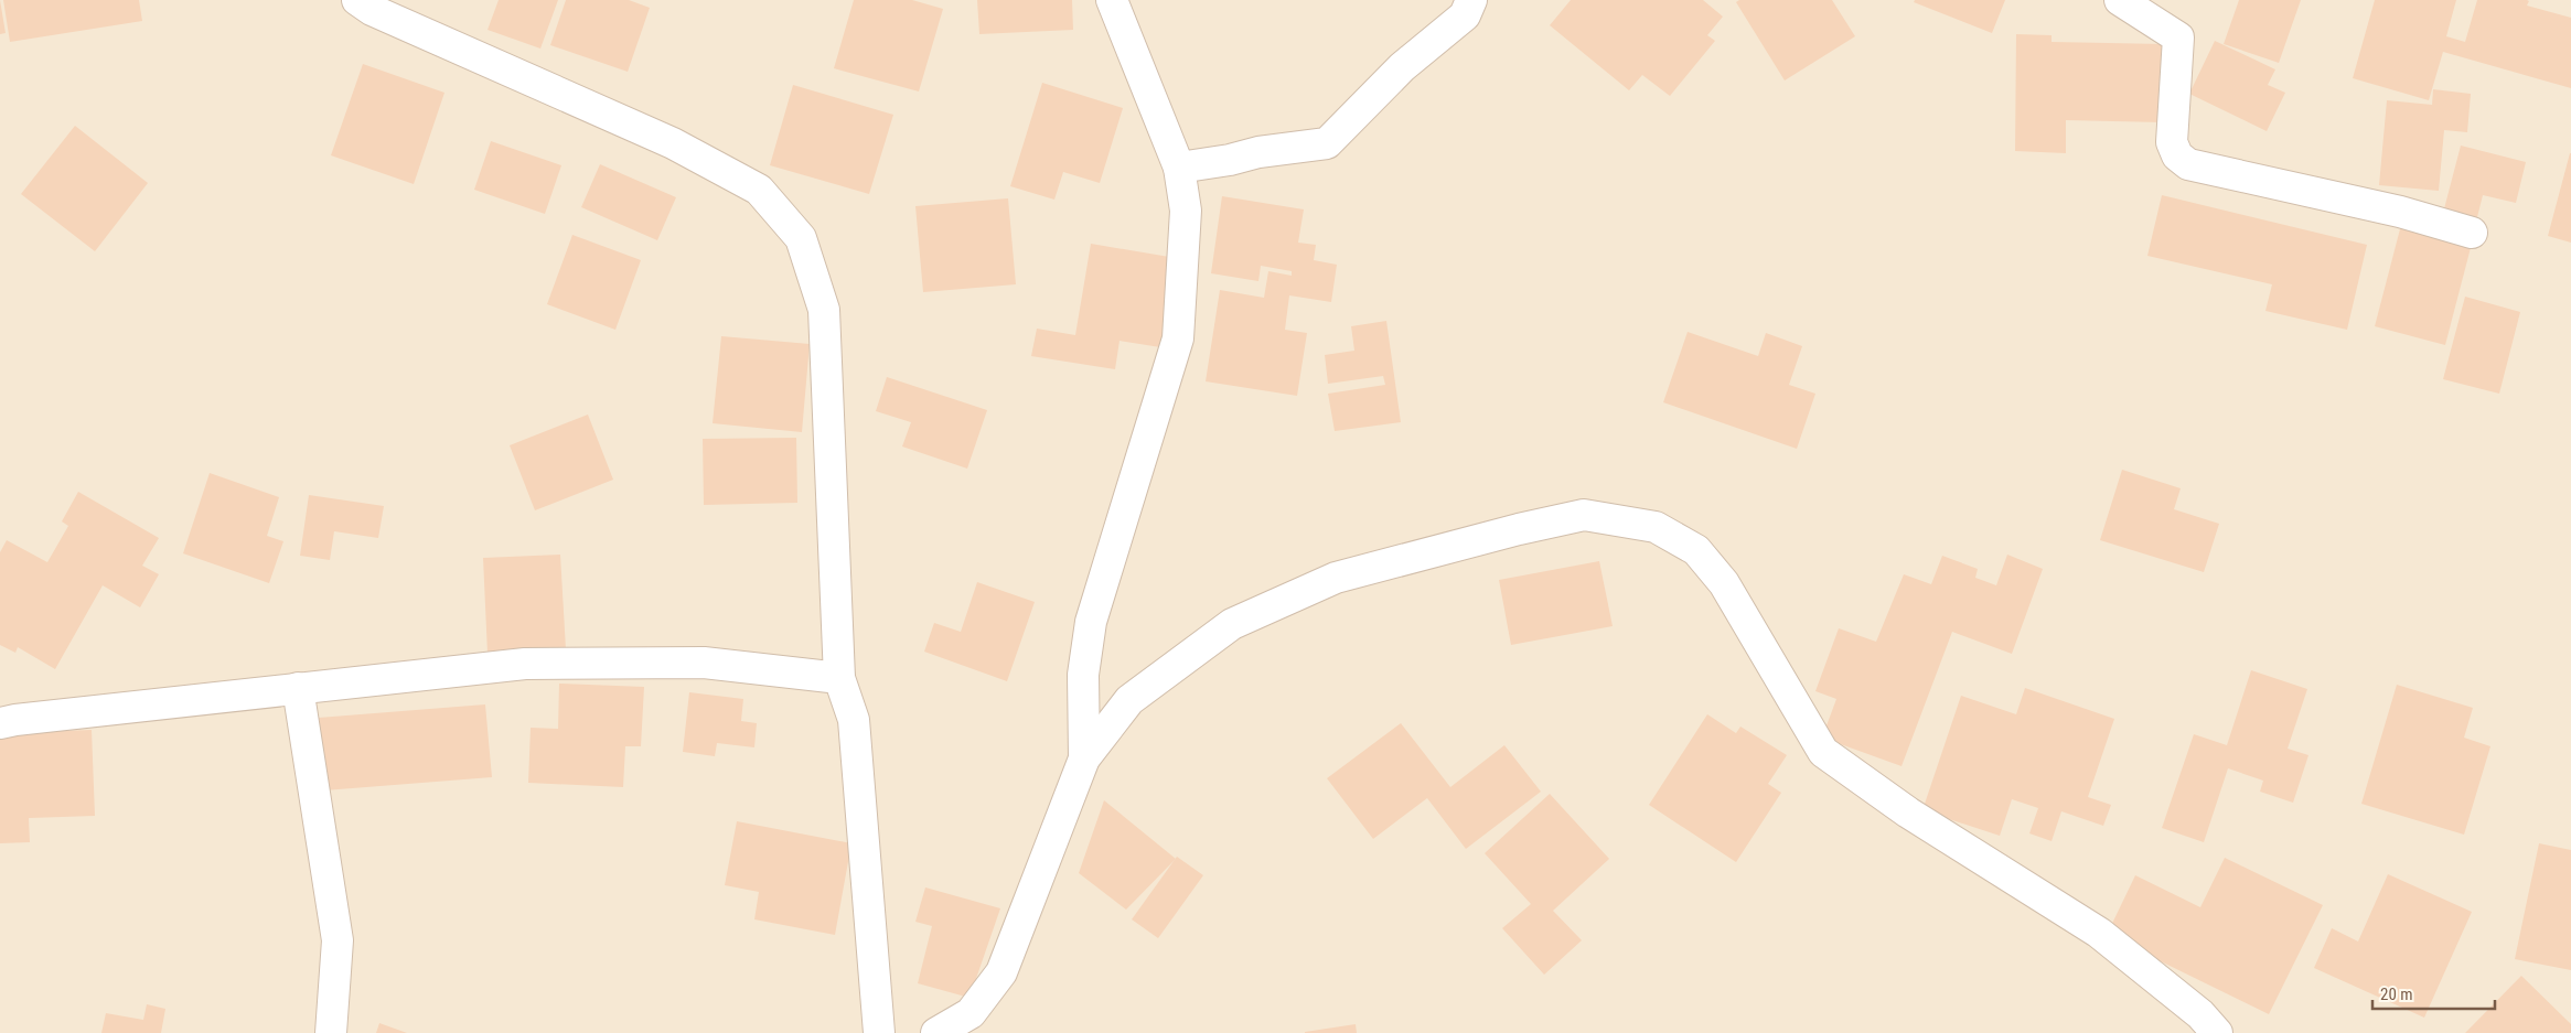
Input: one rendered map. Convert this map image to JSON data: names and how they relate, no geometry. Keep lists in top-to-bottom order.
{
  "scale_bar": "20 m"
}
